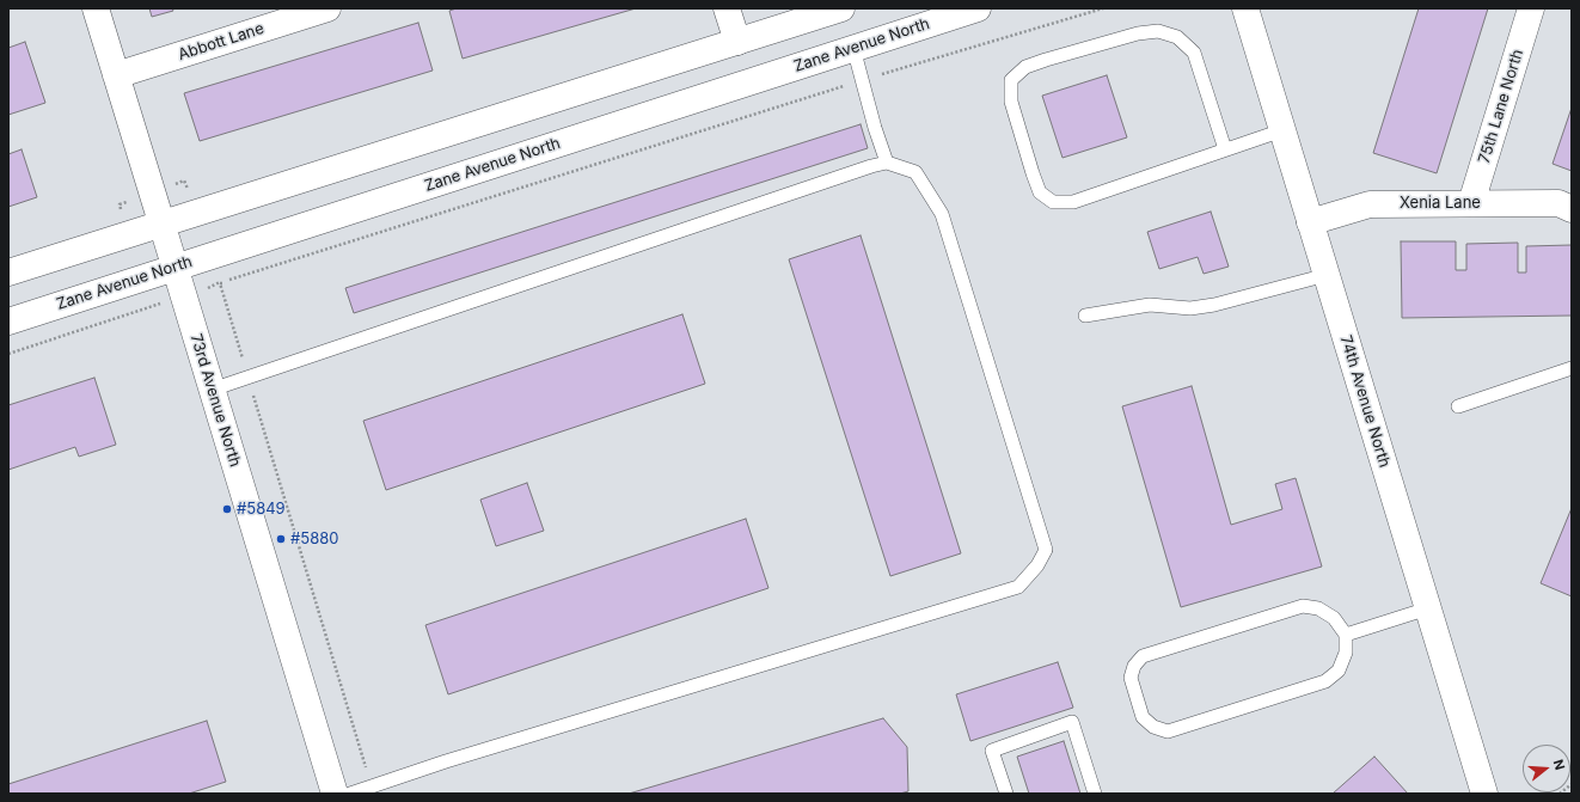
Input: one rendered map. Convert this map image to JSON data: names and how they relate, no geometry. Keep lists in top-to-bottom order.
{
  "streets": {
    "street": [
      "Abbott Lane",
      "Zane Avenue North",
      "75th Lane North",
      "Xenia Lane",
      "73rd Avenue North",
      "74th Avenue North"
    ]
  },
  "crossings": [
    ["Abbott Lane", "73rd Avenue North"],
    ["Zane Avenue North", "73rd Avenue North"],
    ["75th Lane North", "Xenia Lane"],
    ["Xenia Lane", "74th Avenue North"]
  ],
  "places": ["#5849", "#5880"],
  "north": "right"
}
